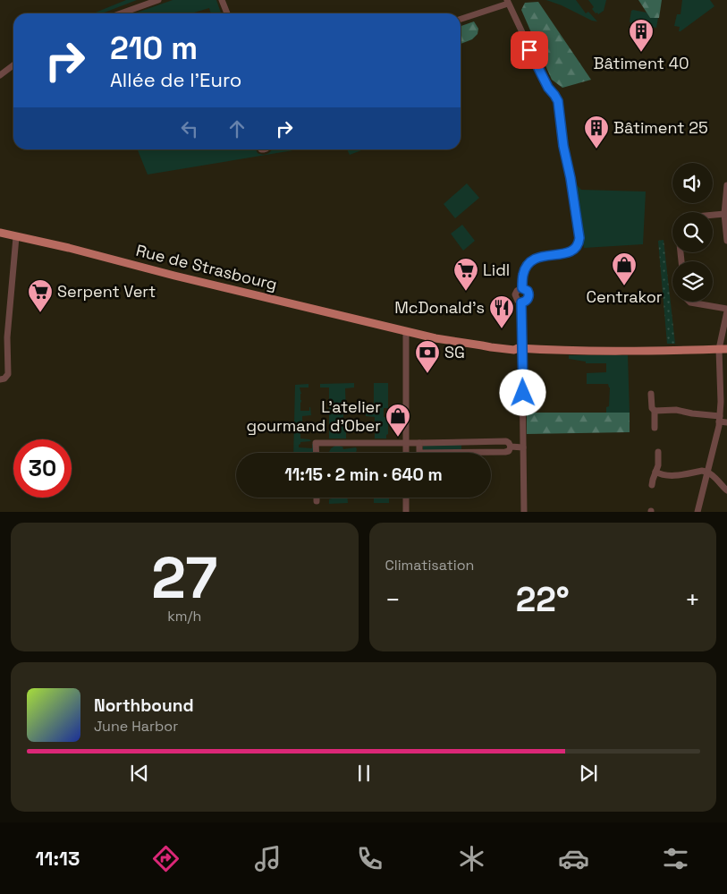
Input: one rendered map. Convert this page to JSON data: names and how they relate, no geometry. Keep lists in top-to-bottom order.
{
  "streets": {
    "main road": ["Rue de Strasbourg"]
  },
  "places": {
    "building": ["Bâtiment 40", "Bâtiment 25"],
    "shop": ["Centrakor", "L'atelier gourmand d'Ober"],
    "supermarket": ["Lidl", "Serpent Vert"],
    "restaurant": ["McDonald's"],
    "bank": ["SG"]
  },
  "page": {
    "turn": ["210 m", "Allée de l'Euro"],
    "limit": "30",
    "trip": "11:15 · 2 min · 640 m",
    "tile": [
      ["27", "km/h"],
      "Climatisation"
    ],
    "heat": ["−", "22°", "+"],
    "song": ["Northbound", "June Harbor"],
    "tabs": "11:13"
  }
}
